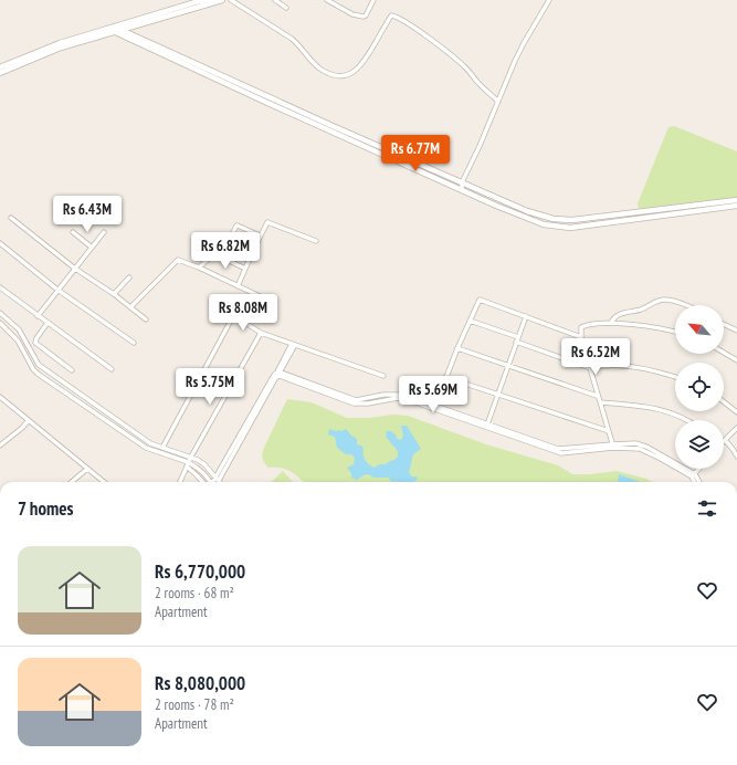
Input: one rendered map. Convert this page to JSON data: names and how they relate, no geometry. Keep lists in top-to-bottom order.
{
  "north": "top left",
  "page": {
    "price": [
      "Rs 6.77M",
      "Rs 6.43M",
      "Rs 6.82M",
      "Rs 8.08M",
      "Rs 6.52M",
      "Rs 5.75M",
      "Rs 5.69M"
    ],
    "heading": "7 homes",
    "list": [
      {
        "name": "Rs 6,770,000",
        "note": "2 rooms · 68 m² · Apartment"
      },
      {
        "name": "Rs 8,080,000",
        "note": "2 rooms · 78 m² · Apartment"
      }
    ]
  }
}
